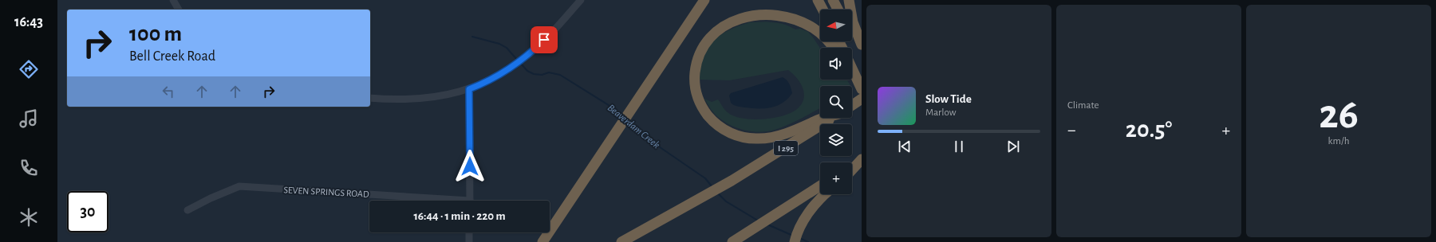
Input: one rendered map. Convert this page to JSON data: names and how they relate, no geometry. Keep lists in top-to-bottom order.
{
  "streets": {
    "highway": ["I 295"],
    "street": ["SEVEN SPRINGS ROAD"]
  },
  "water": ["Beaverdam Creek"],
  "north": "left",
  "page": {
    "tabs": "16:43",
    "tile": [
      "Climate",
      ["26", "km/h"]
    ],
    "map_buttons": "+",
    "turn": ["100 m", "Bell Creek Road"],
    "song": ["Slow Tide", "Marlow"],
    "heat": ["−", "20.5°", "+"],
    "limit": "30",
    "trip": "16:44 · 1 min · 220 m"
  }
}
